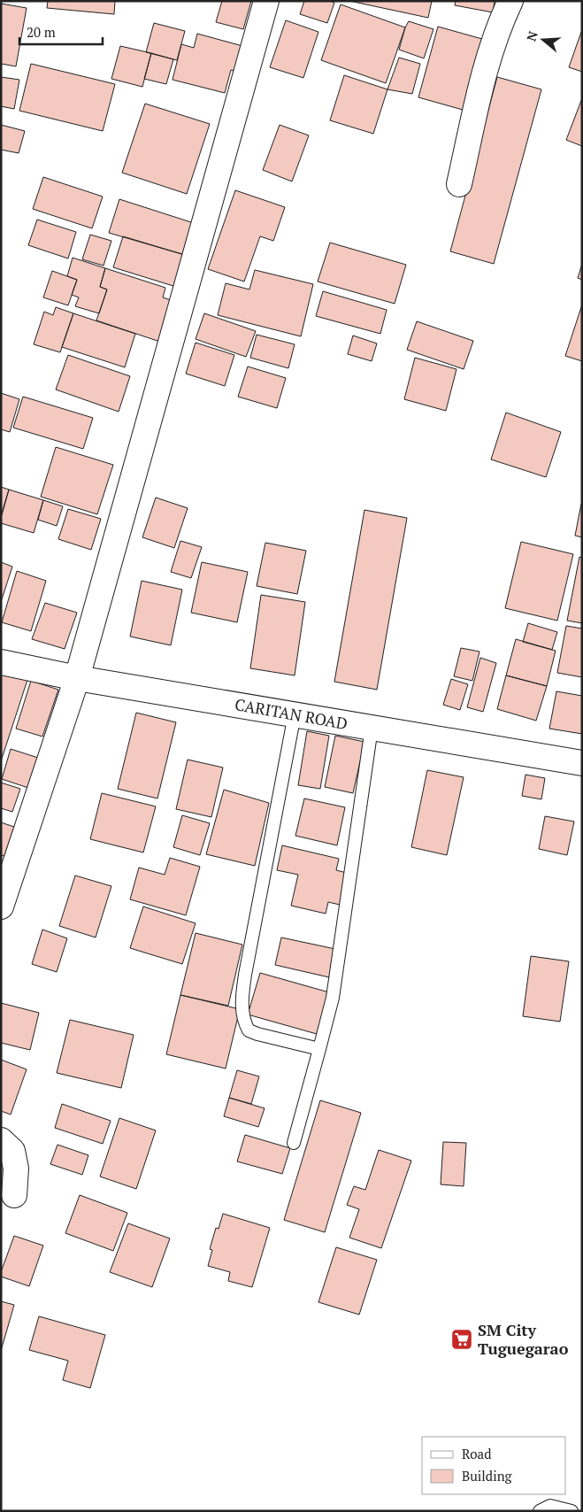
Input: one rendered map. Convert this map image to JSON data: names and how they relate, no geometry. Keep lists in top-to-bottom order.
{
  "streets": {
    "street": ["CARITAN ROAD"]
  },
  "places": {
    "supermarket": ["SM City Tuguegarao"]
  },
  "legend": ["Road", "Building"],
  "scale_bar": "20 m",
  "north": "left"
}
